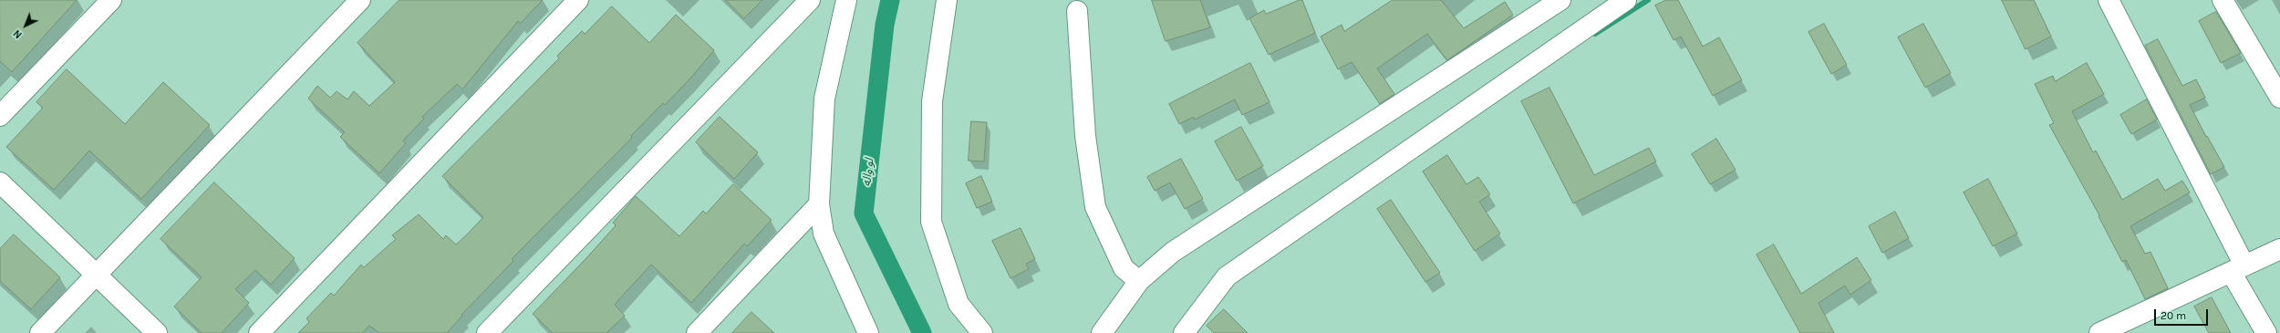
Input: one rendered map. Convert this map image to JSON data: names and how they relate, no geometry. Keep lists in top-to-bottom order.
{
  "water": ["لو واله"],
  "scale_bar": "20 m",
  "north": "bottom left"
}
